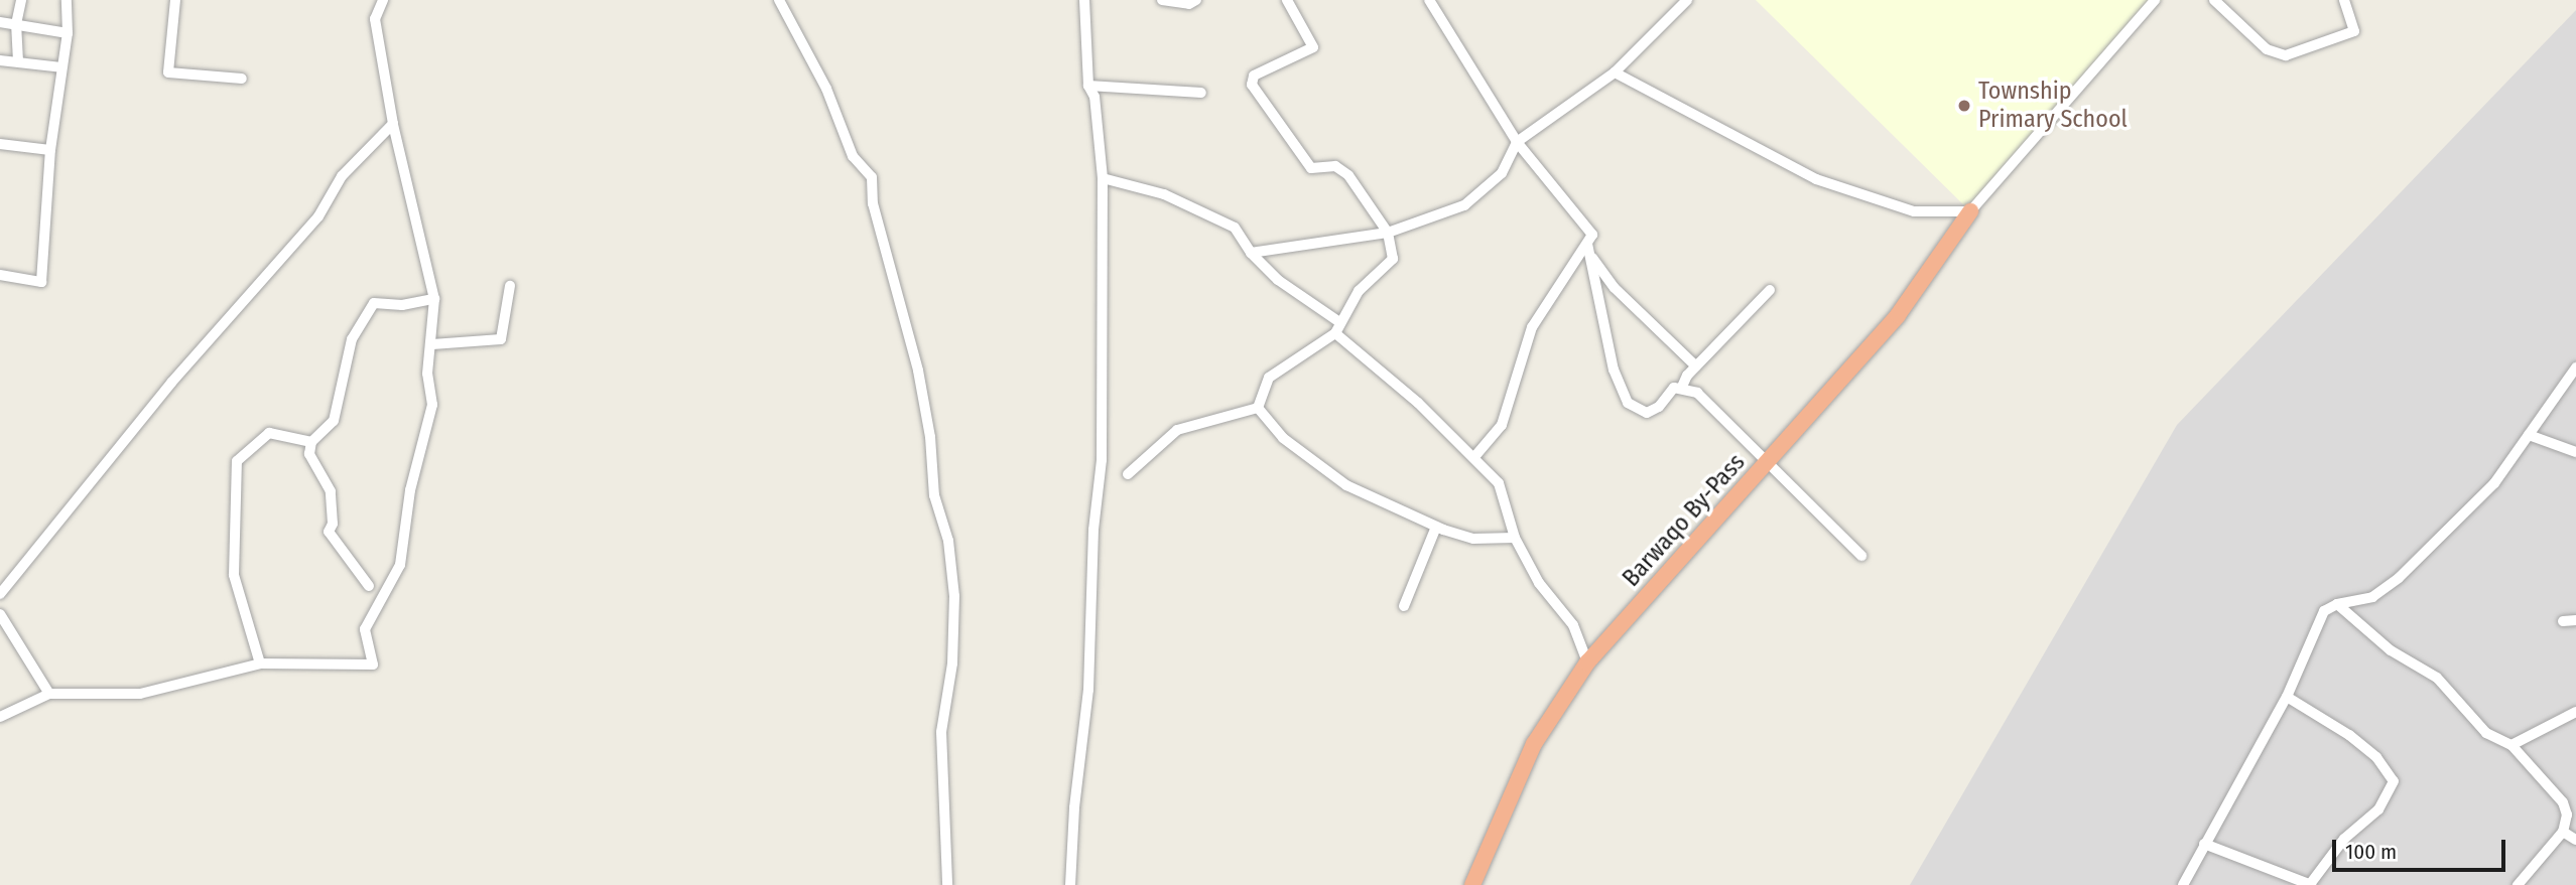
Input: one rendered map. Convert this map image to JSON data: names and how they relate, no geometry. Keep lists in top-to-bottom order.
{
  "streets": {
    "highway": ["Barwaqo By-Pass"]
  },
  "places": ["Township Primary School"],
  "scale_bar": "100 m"
}
